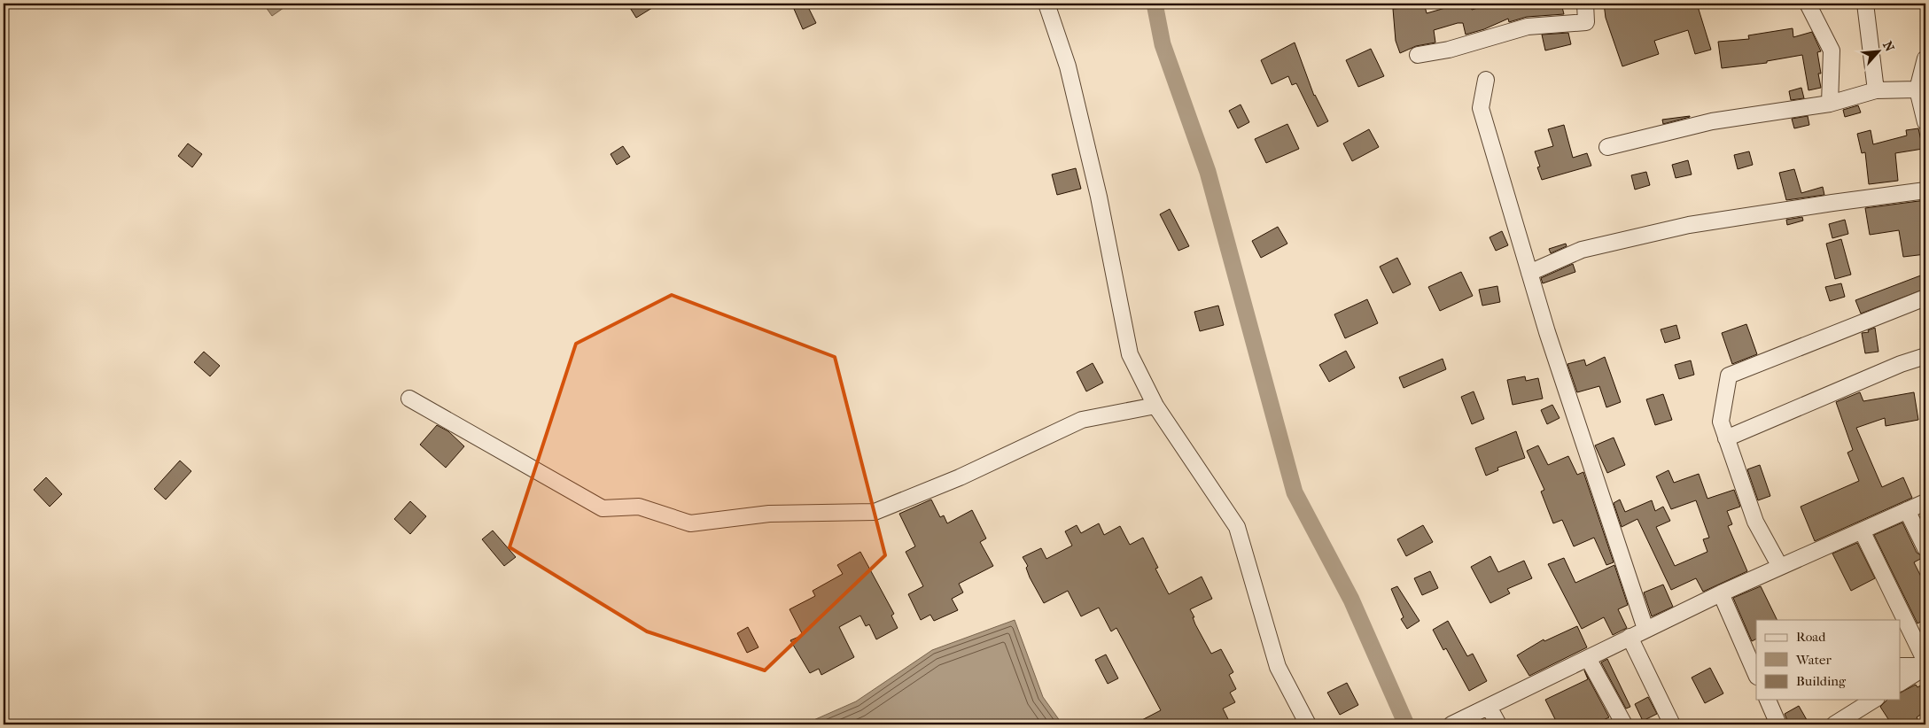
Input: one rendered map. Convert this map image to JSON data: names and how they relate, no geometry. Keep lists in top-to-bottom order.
{
  "legend": ["Road", "Water", "Building"],
  "north": "top right"
}
